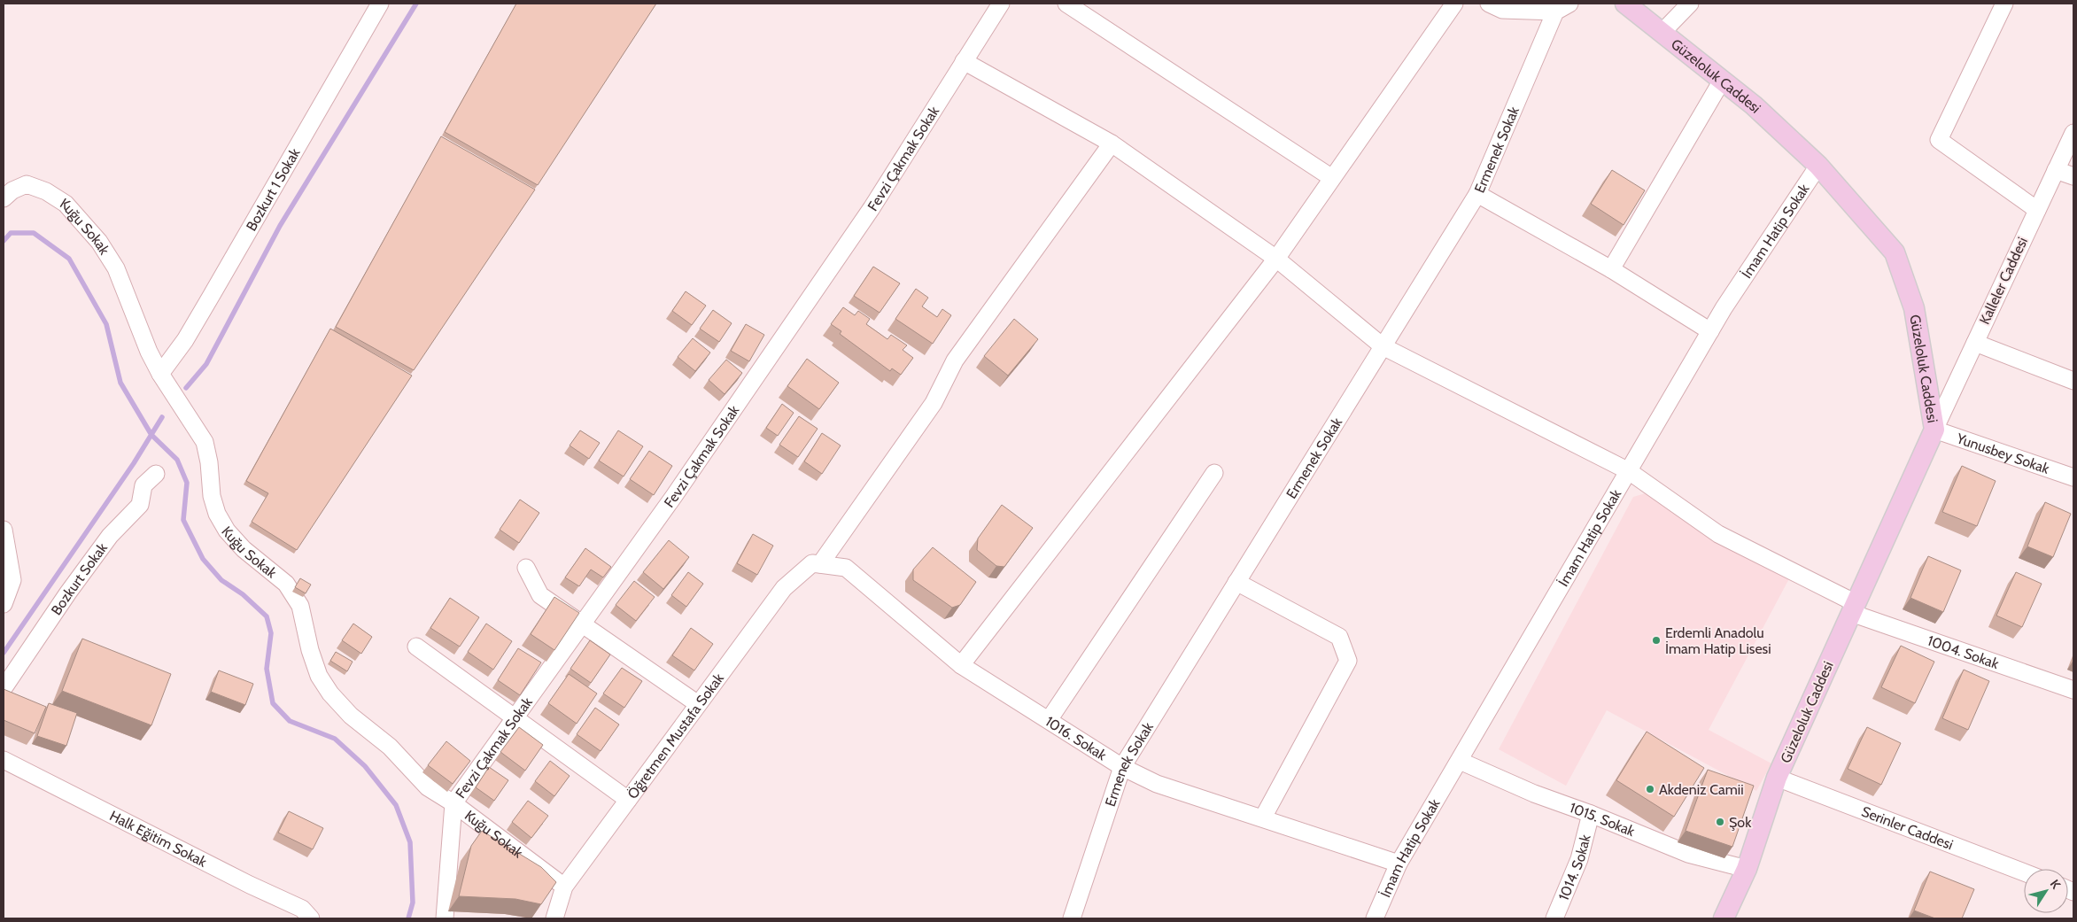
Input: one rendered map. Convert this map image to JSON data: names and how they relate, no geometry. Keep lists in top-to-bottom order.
{
  "streets": {
    "main road": ["Güzeloluk Caddesi"],
    "street": [
      "Ermenek Sokak",
      "Fevzi Çakmak Sokak",
      "Bozkurt 1 Sokak",
      "Kuğu Sokak",
      "İmam Hatip Sokak",
      "Kalleler Caddesi",
      "Yunusbey Sokak",
      "Bozkurt Sokak",
      "1004. Sokak",
      "Öğretmen Mustafa Sokak",
      "1016. Sokak",
      "1015. Sokak",
      "Serinler Caddesi",
      "Halk Eğitim Sokak",
      "1014. Sokak"
    ]
  },
  "crossings": [
    ["Güzeloluk Caddesi", "İmam Hatip Sokak"],
    ["Güzeloluk Caddesi", "Kalleler Caddesi"],
    ["Güzeloluk Caddesi", "Yunusbey Sokak"],
    ["Güzeloluk Caddesi", "1004. Sokak"],
    ["Güzeloluk Caddesi", "1015. Sokak"],
    ["Güzeloluk Caddesi", "Serinler Caddesi"],
    ["Ermenek Sokak", "1004. Sokak"],
    ["Ermenek Sokak", "1016. Sokak"],
    ["Fevzi Çakmak Sokak", "Kuğu Sokak"],
    ["Fevzi Çakmak Sokak", "1004. Sokak"],
    ["Bozkurt 1 Sokak", "Kuğu Sokak"],
    ["Kuğu Sokak", "Öğretmen Mustafa Sokak"],
    ["İmam Hatip Sokak", "1004. Sokak"],
    ["İmam Hatip Sokak", "1016. Sokak"],
    ["İmam Hatip Sokak", "1015. Sokak"],
    ["Kalleler Caddesi", "Yunusbey Sokak"],
    ["1004. Sokak", "Öğretmen Mustafa Sokak"],
    ["Öğretmen Mustafa Sokak", "1016. Sokak"],
    ["1015. Sokak", "1014. Sokak"]
  ],
  "places": ["Erdemli Anadolu İmam Hatip Lisesi", "Akdeniz Camii", "Şok"],
  "north": "top right"
}
